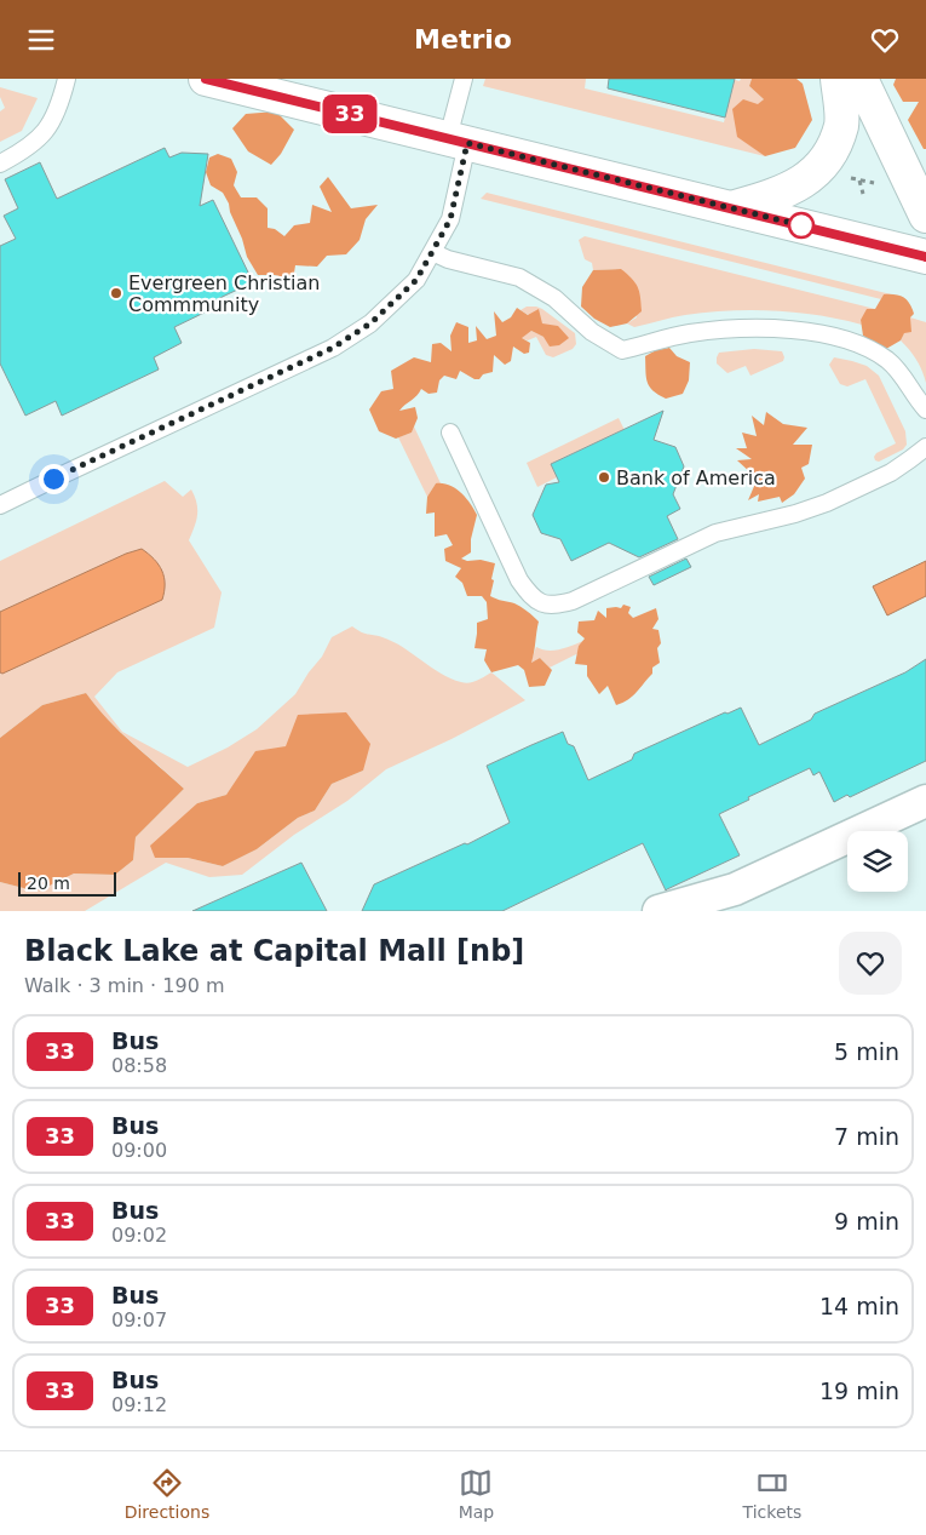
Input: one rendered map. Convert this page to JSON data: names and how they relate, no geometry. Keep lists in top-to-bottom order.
{
  "places": ["Evergreen Christian Commmunity", "Bank of America"],
  "lines": ["bus line 33"],
  "scale_bar": "20 m",
  "page": {
    "header": "Metrio",
    "on_map": "33",
    "scale": "20 m",
    "heading": ["Black Lake at Capital Mall [nb]", "Walk · 3 min · 190 m"],
    "list": [
      {
        "mark": "33",
        "name": "Bus",
        "note": "08:58",
        "value": "5 min"
      },
      {
        "mark": "33",
        "name": "Bus",
        "note": "09:00",
        "value": "7 min"
      },
      {
        "mark": "33",
        "name": "Bus",
        "note": "09:02",
        "value": "9 min"
      },
      {
        "mark": "33",
        "name": "Bus",
        "note": "09:07",
        "value": "14 min"
      },
      {
        "mark": "33",
        "name": "Bus",
        "note": "09:12",
        "value": "19 min"
      }
    ],
    "tabs": ["Directions", "Map", "Tickets"]
  }
}
